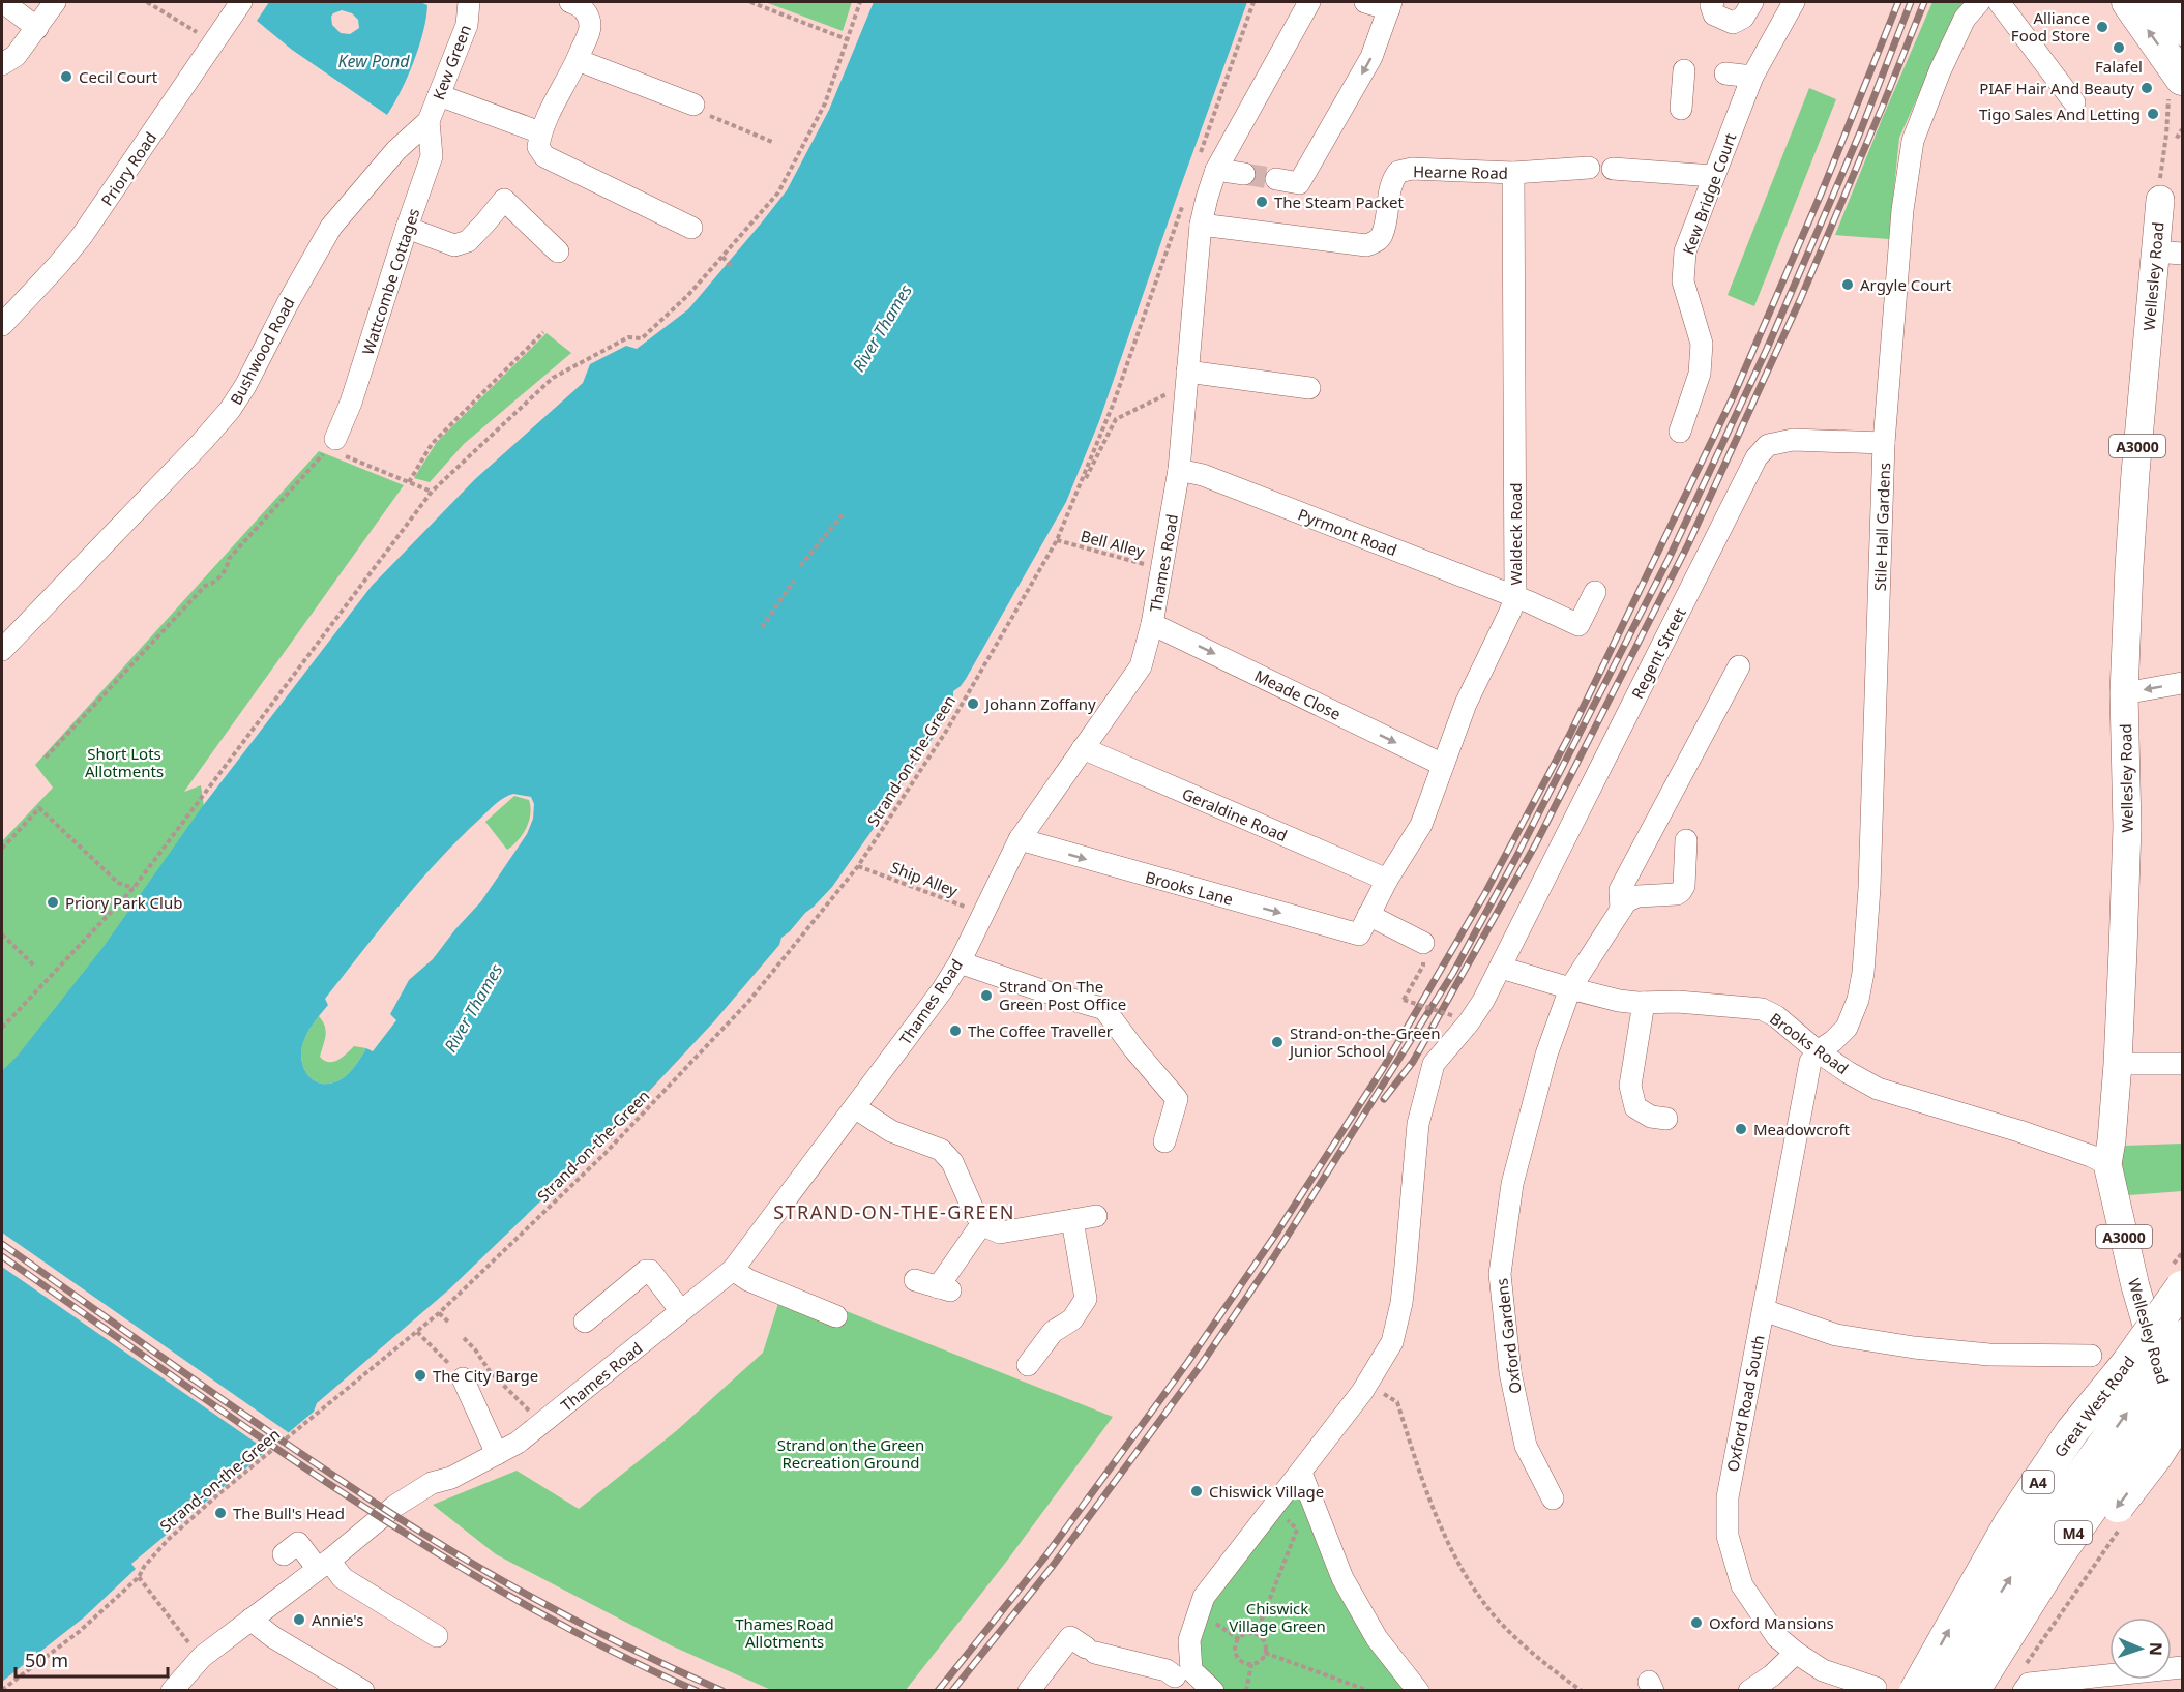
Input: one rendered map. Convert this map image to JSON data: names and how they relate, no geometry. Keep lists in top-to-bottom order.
{
  "streets": {
    "highway": ["Great West Road", "A4", "M4"],
    "main road": ["Wellesley Road", "A3000"],
    "street": [
      "Kew Green",
      "Priory Road",
      "Hearne Road",
      "Kew Bridge Court",
      "Wattcombe Cottages",
      "Bushwood Road",
      "Stile Hall Gardens",
      "Pyrmont Road",
      "Waldeck Road",
      "Thames Road",
      "Regent Street",
      "Meade Close",
      "Geraldine Road",
      "Brooks Lane",
      "Brooks Road",
      "Oxford Gardens",
      "Oxford Road South"
    ],
    "path": ["Bell Alley", "Strand-on-the-Green", "Ship Alley"]
  },
  "crossings": [
    ["Kew Green", "Wattcombe Cottages"],
    ["Kew Green", "Bushwood Road"],
    ["Hearne Road", "Waldeck Road"],
    ["Hearne Road", "Thames Road"],
    ["Wellesley Road", "Brooks Road"],
    ["Wattcombe Cottages", "Bushwood Road"],
    ["Stile Hall Gardens", "Regent Street"],
    ["Stile Hall Gardens", "Brooks Road"],
    ["Stile Hall Gardens", "Oxford Road South"],
    ["Pyrmont Road", "Waldeck Road"],
    ["Pyrmont Road", "Thames Road"],
    ["Waldeck Road", "Meade Close"],
    ["Waldeck Road", "Geraldine Road"],
    ["Waldeck Road", "Brooks Lane"],
    ["Bell Alley", "Thames Road"],
    ["Bell Alley", "Strand-on-the-Green"],
    ["Thames Road", "Meade Close"],
    ["Thames Road", "Geraldine Road"],
    ["Thames Road", "Ship Alley"],
    ["Thames Road", "Brooks Lane"],
    ["Regent Street", "Brooks Road"],
    ["Strand-on-the-Green", "Ship Alley"],
    ["Brooks Road", "Oxford Gardens"],
    ["Brooks Road", "Oxford Road South"]
  ],
  "one_way": ["Meade Close", "Brooks Lane"],
  "districts": ["STRAND-ON-THE-GREEN"],
  "water": ["Kew Pond", "River Thames"],
  "parks": [
    "Short Lots Allotments",
    "Strand on the Green Recreation Ground",
    "Chiswick Village Green",
    "Thames Road Allotments"
  ],
  "places": [
    "Alliance Food Store",
    "Falafel",
    "Cecil Court",
    "PIAF Hair And Beauty",
    "Tigo Sales And Letting",
    "The Steam Packet",
    "Argyle Court",
    "Johann Zoffany",
    "Priory Park Club",
    "Strand On The Green Post Office",
    "The Coffee Traveller",
    "Strand-on-the-Green Junior School",
    "Meadowcroft",
    "The City Barge",
    "Chiswick Village",
    "The Bull's Head",
    "Annie's",
    "Oxford Mansions"
  ],
  "scale_bar": "50 m",
  "north": "right"
}
